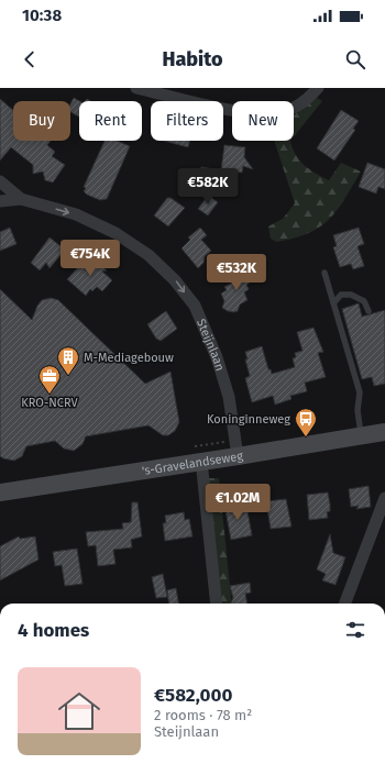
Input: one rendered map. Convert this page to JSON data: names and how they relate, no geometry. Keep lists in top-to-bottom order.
{
  "streets": {
    "main road": ["'s-Gravelandseweg"],
    "street": ["Steijnlaan"]
  },
  "crossings": [
    ["Steijnlaan", "'s-Gravelandseweg"]
  ],
  "one_way": ["Steijnlaan"],
  "places": {
    "building": ["M-Mediagebouw"],
    "office": ["KRO-NCRV"],
    "bus stop": ["Koninginneweg"]
  },
  "page": {
    "status": "10:38",
    "header": "Habito",
    "chip": [
      "Buy",
      "Rent",
      "Filters",
      "New"
    ],
    "price": [
      "€582K",
      "€754K",
      "€532K",
      "€1.02M"
    ],
    "heading": "4 homes",
    "list": [
      {
        "name": "€582,000",
        "note": "2 rooms · 78 m² · Steijnlaan"
      }
    ]
  }
}
